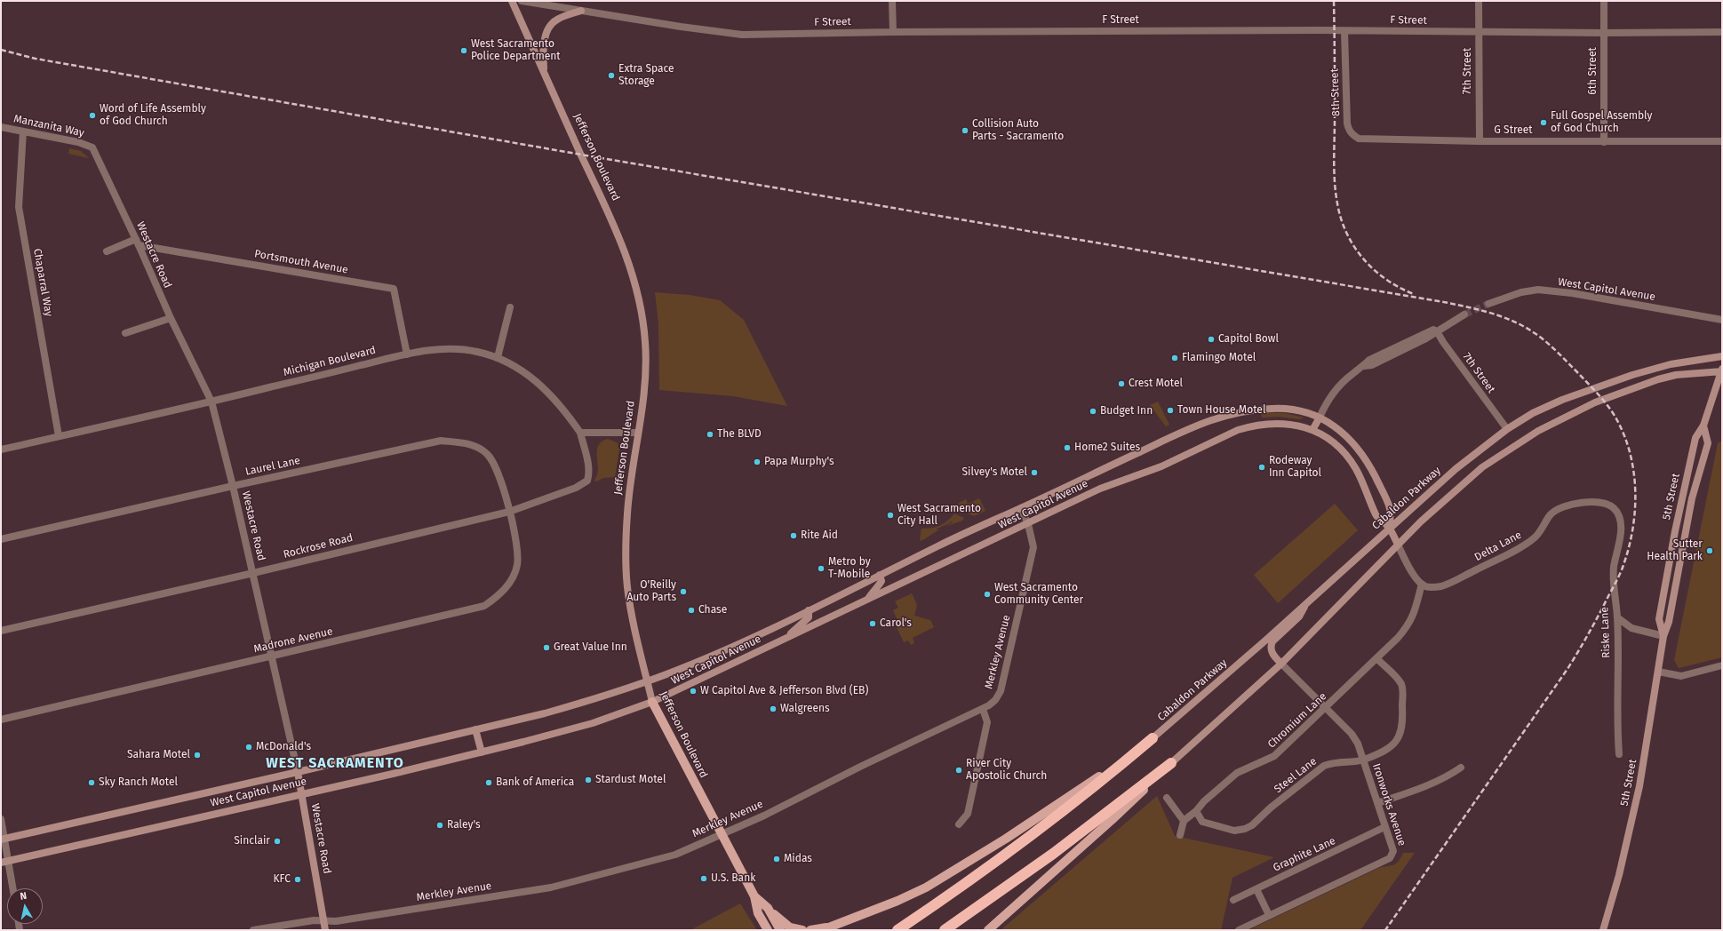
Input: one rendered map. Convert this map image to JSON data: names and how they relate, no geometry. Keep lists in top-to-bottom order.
{
  "streets": {
    "main road": [
      "Jefferson Boulevard",
      "Westacre Road",
      "West Capitol Avenue",
      "5th Street",
      "Cabaldon Parkway"
    ],
    "street": [
      "F Street",
      "7th Street",
      "6th Street",
      "8th Street",
      "Manzanita Way",
      "G Street",
      "Portsmouth Avenue",
      "Chaparral Way",
      "Michigan Boulevard",
      "Laurel Lane",
      "Rockrose Road",
      "Delta Lane",
      "Riske Lane",
      "Madrone Avenue",
      "Merkley Avenue",
      "Chromium Lane",
      "Steel Lane",
      "Ironworks Avenue",
      "Graphite Lane"
    ]
  },
  "crossings": [
    ["F Street", "7th Street"],
    ["F Street", "6th Street"],
    ["F Street", "8th Street"],
    ["7th Street", "G Street"],
    ["7th Street", "Cabaldon Parkway"],
    ["6th Street", "G Street"],
    ["8th Street", "G Street"],
    ["Manzanita Way", "Westacre Road"],
    ["Manzanita Way", "Chaparral Way"],
    ["Jefferson Boulevard", "West Capitol Avenue"],
    ["Jefferson Boulevard", "Merkley Avenue"],
    ["Westacre Road", "Portsmouth Avenue"],
    ["Westacre Road", "West Capitol Avenue"],
    ["Westacre Road", "Michigan Boulevard"],
    ["Westacre Road", "Laurel Lane"],
    ["Westacre Road", "Rockrose Road"],
    ["Westacre Road", "Madrone Avenue"],
    ["Westacre Road", "Merkley Avenue"],
    ["Portsmouth Avenue", "Michigan Boulevard"],
    ["Chaparral Way", "Michigan Boulevard"],
    ["West Capitol Avenue", "Cabaldon Parkway"],
    ["West Capitol Avenue", "Merkley Avenue"],
    ["Michigan Boulevard", "Rockrose Road"],
    ["Laurel Lane", "Rockrose Road"],
    ["Laurel Lane", "Madrone Avenue"],
    ["Rockrose Road", "Madrone Avenue"],
    ["Delta Lane", "Riske Lane"],
    ["Delta Lane", "Chromium Lane"],
    ["Chromium Lane", "Steel Lane"],
    ["Chromium Lane", "Ironworks Avenue"],
    ["Steel Lane", "Ironworks Avenue"],
    ["Ironworks Avenue", "Graphite Lane"]
  ],
  "districts": ["WEST SACRAMENTO"],
  "places": [
    "West Sacramento Police Department",
    "Extra Space Storage",
    "Word of Life Assembly of God Church",
    "Full Gospel Assembly of God Church",
    "Collision Auto Parts - Sacramento",
    "Capitol Bowl",
    "Flamingo Motel",
    "Crest Motel",
    "Town House Motel",
    "Budget Inn",
    "The BLVD",
    "Home2 Suites",
    "Papa Murphy's",
    "Rodeway Inn Capitol",
    "Silvey's Motel",
    "West Sacramento City Hall",
    "Rite Aid",
    "Sutter Health Park",
    "Metro by T-Mobile",
    "O'Reilly Auto Parts",
    "West Sacramento Community Center",
    "Chase",
    "Carol's",
    "Great Value Inn",
    "W Capitol Ave & Jefferson Blvd (EB)",
    "Walgreens",
    "McDonald's",
    "Sahara Motel",
    "River City Apostolic Church",
    "Stardust Motel",
    "Sky Ranch Motel",
    "Bank of America",
    "Raley's",
    "Sinclair",
    "Midas",
    "U.S. Bank",
    "KFC"
  ],
  "north": "top"
}
